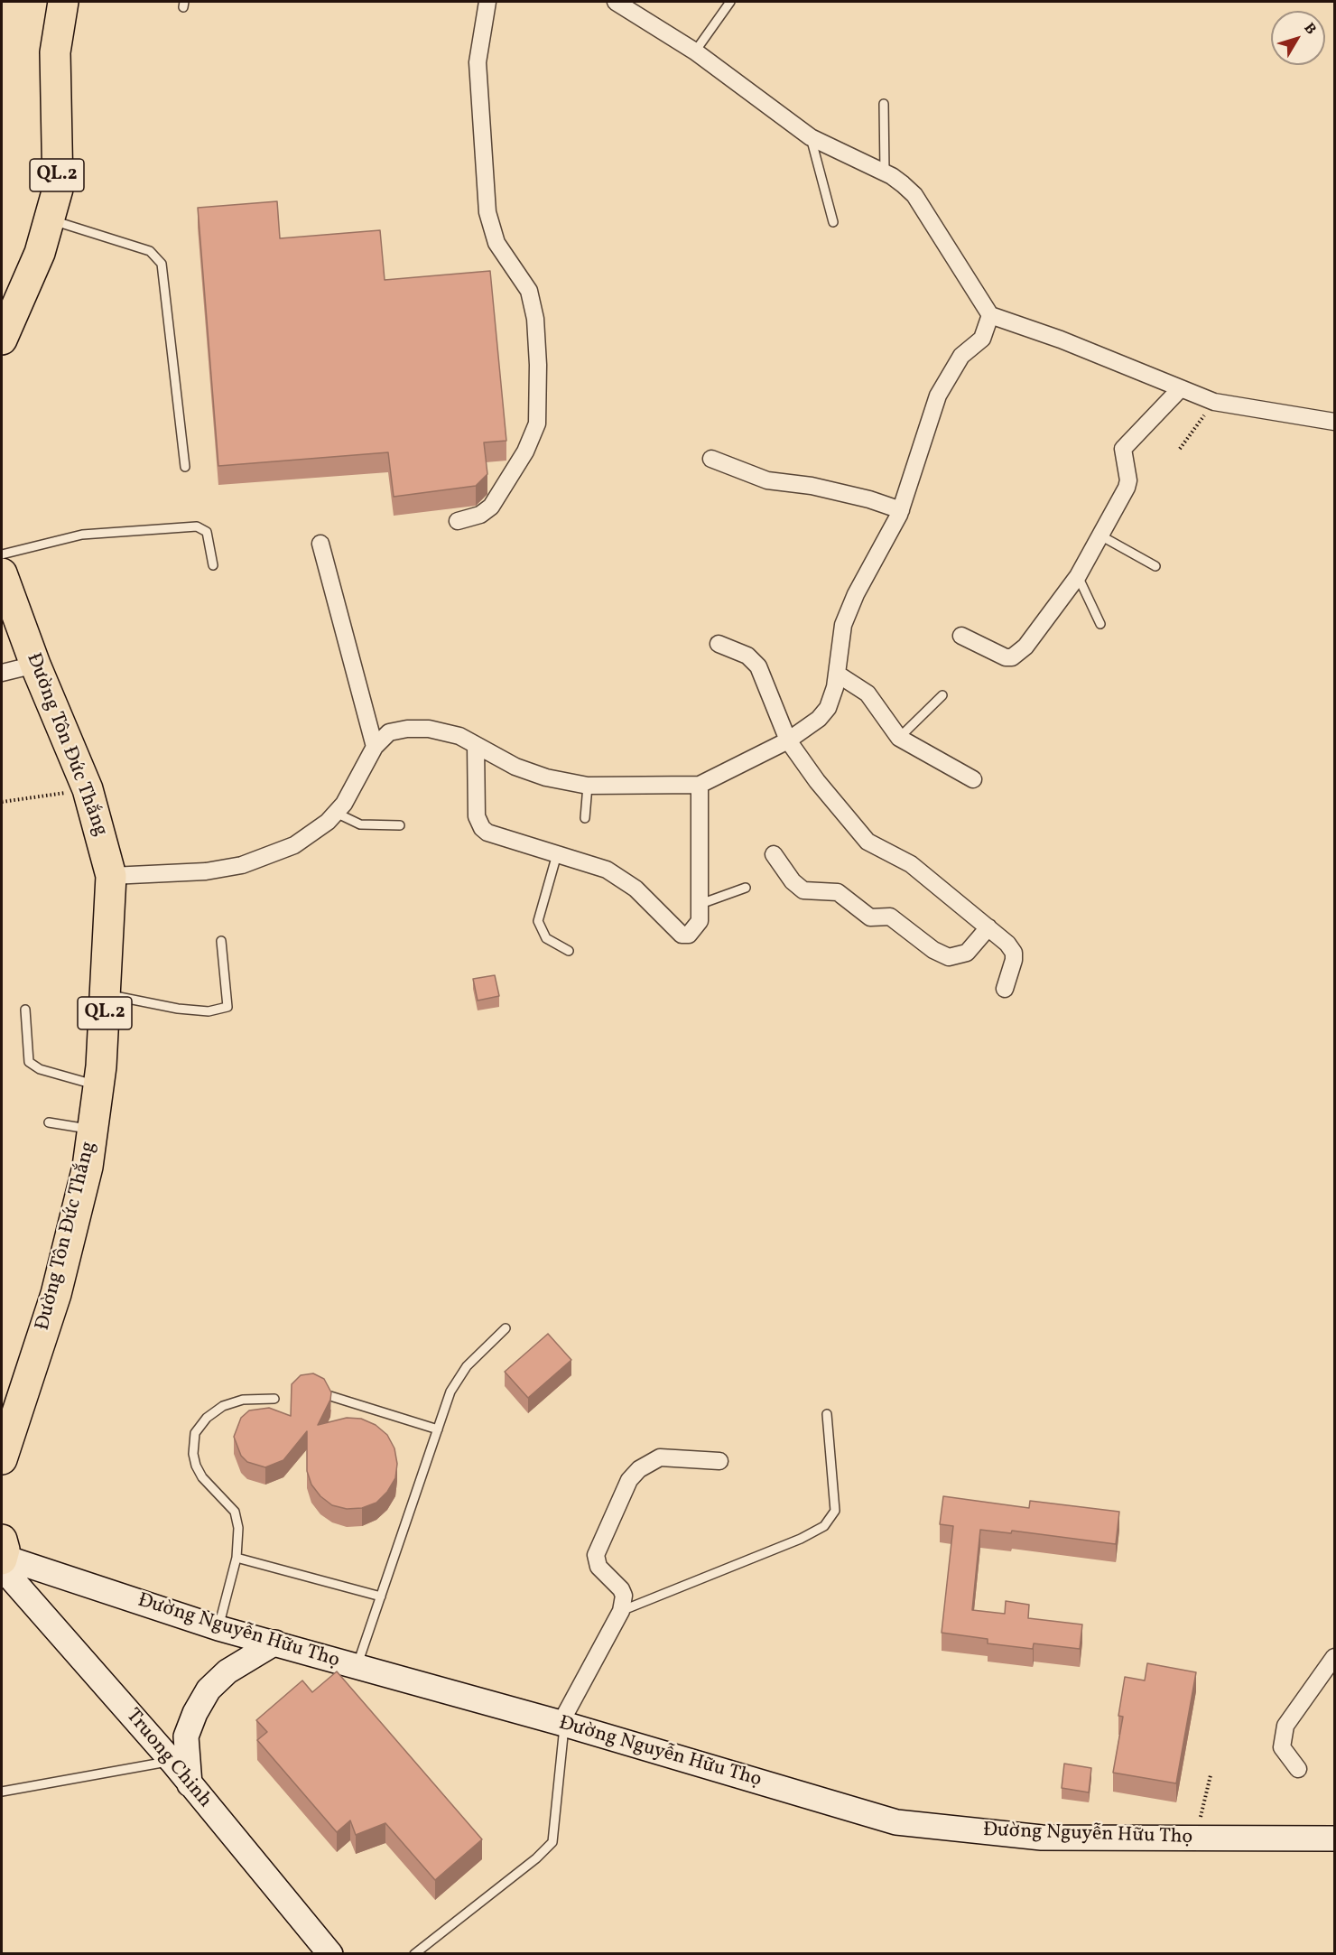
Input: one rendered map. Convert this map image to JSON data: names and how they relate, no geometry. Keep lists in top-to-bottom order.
{
  "streets": {
    "highway": ["QL.2", "Đường Tôn Đức Thắng"],
    "main road": ["Đường Nguyễn Hữu Thọ", "Truong Chinh"]
  },
  "crossings": [
    ["Đường Nguyễn Hữu Thọ", "Truong Chinh"]
  ],
  "north": "top right"
}
